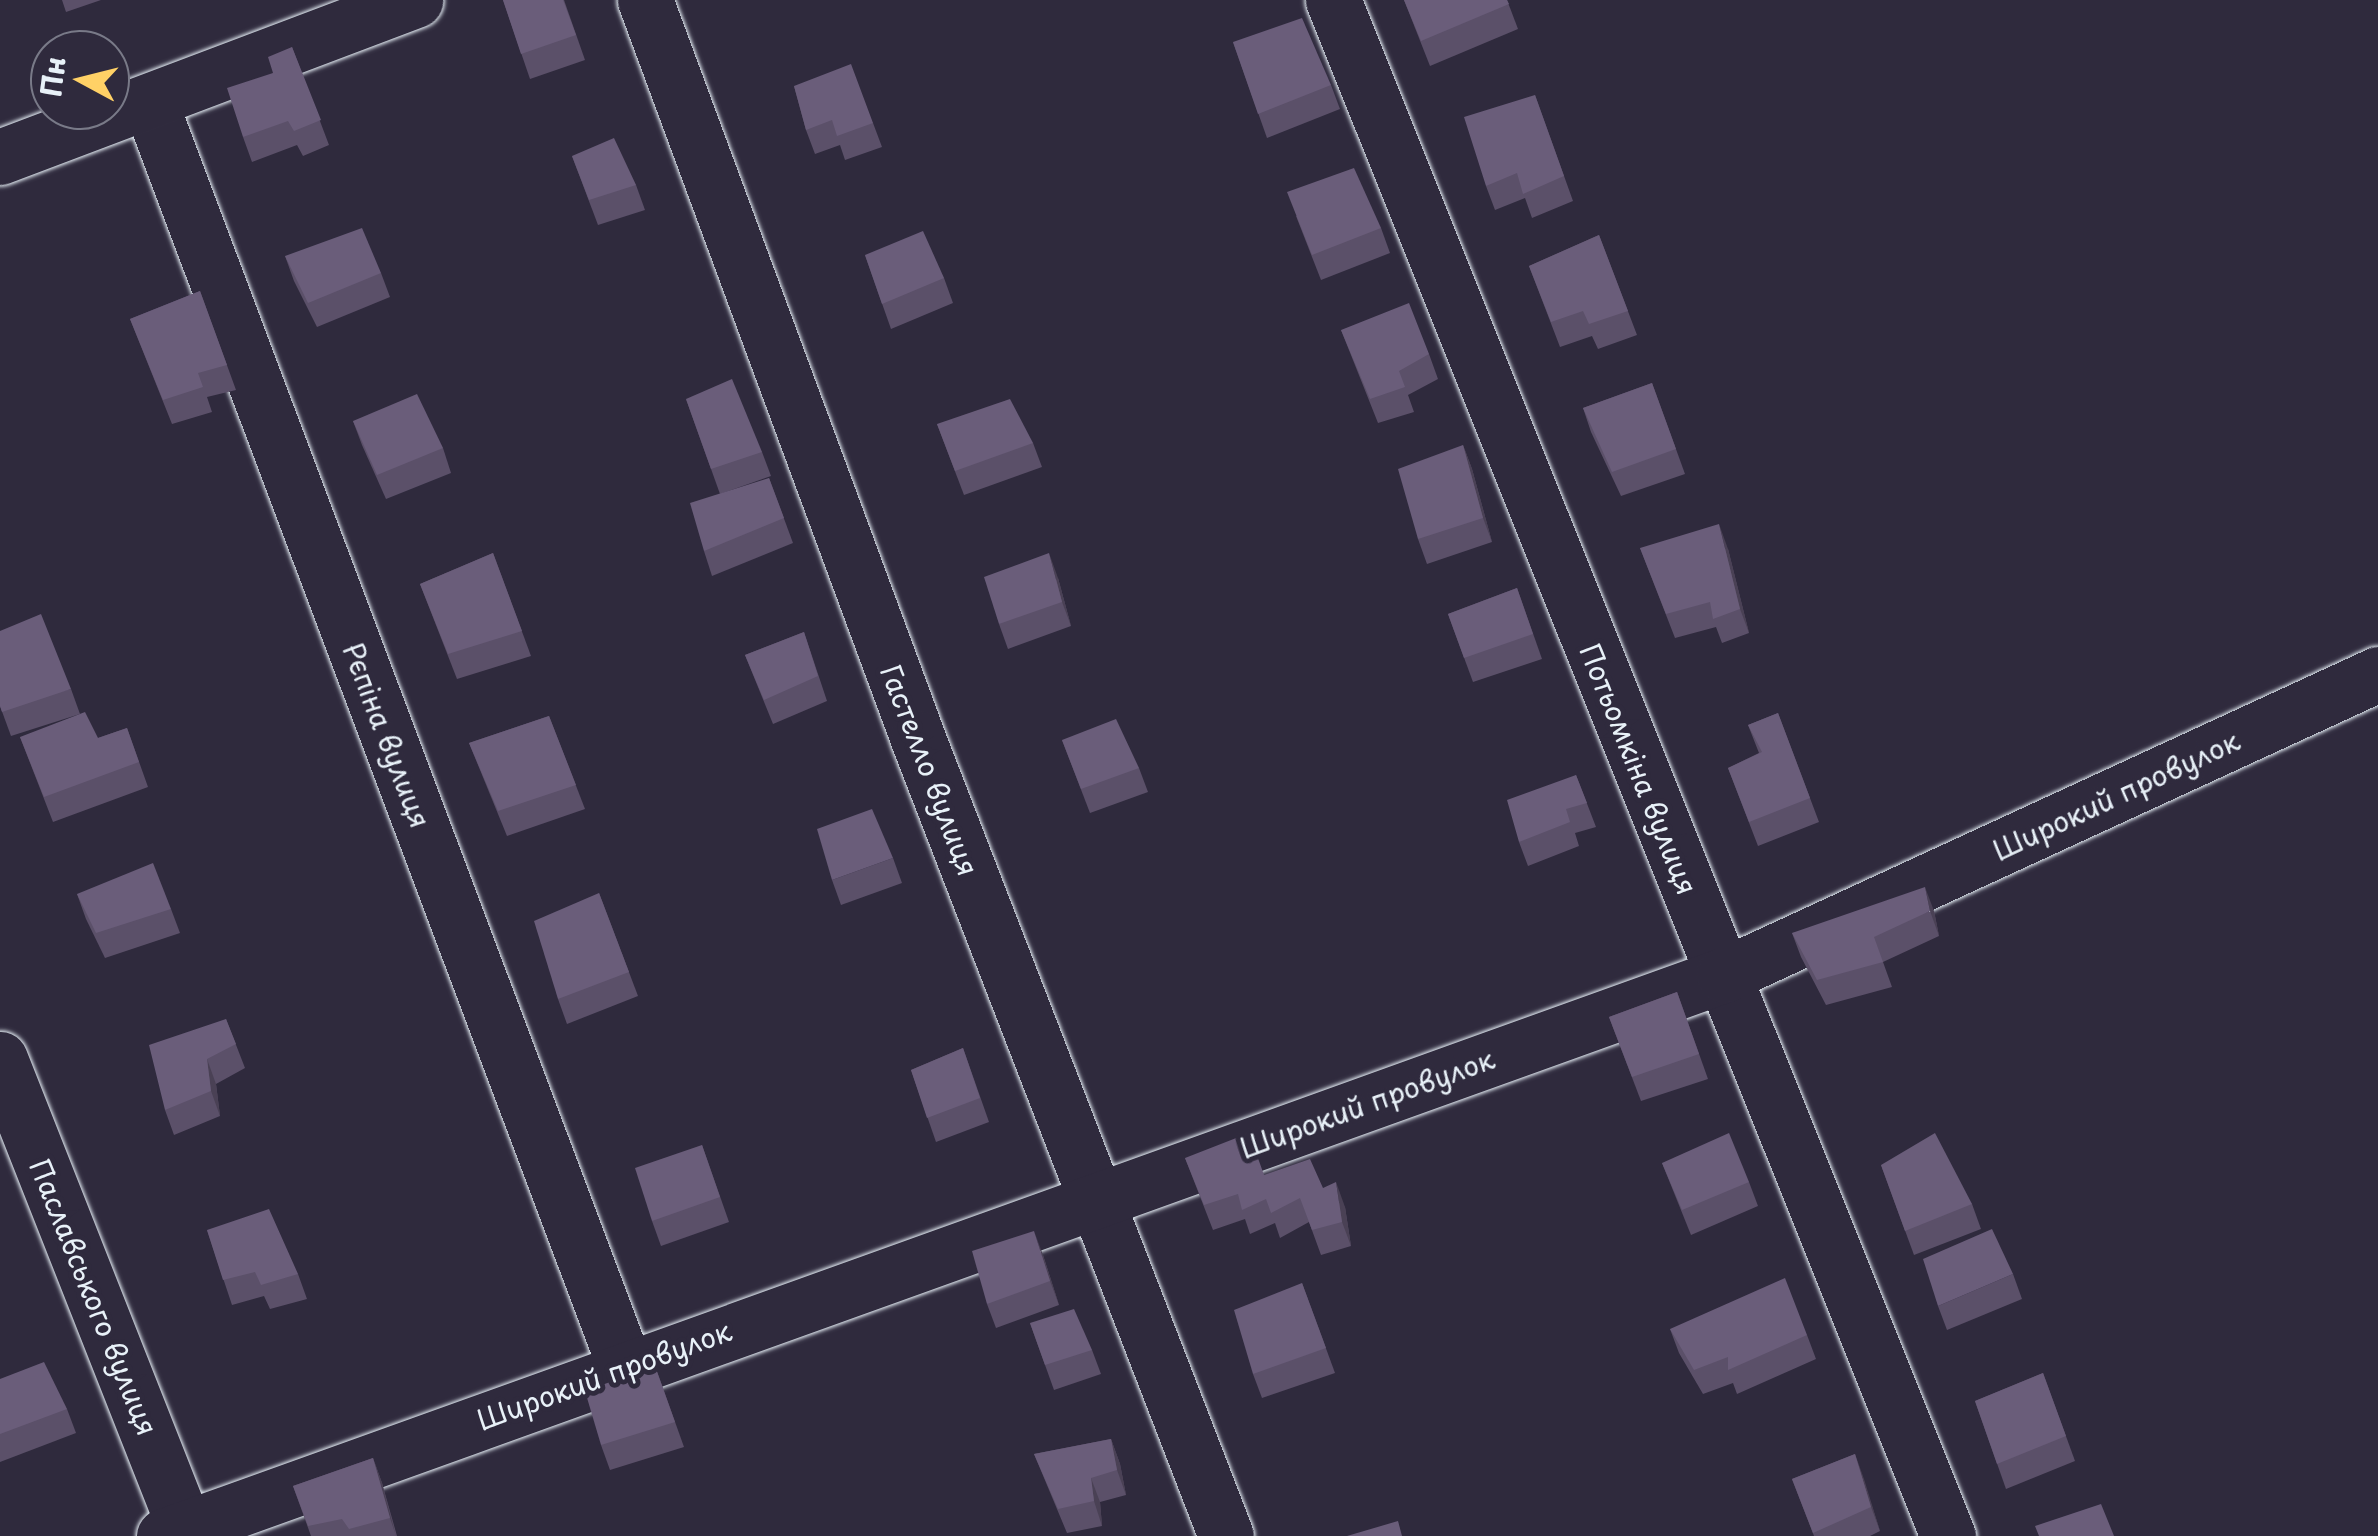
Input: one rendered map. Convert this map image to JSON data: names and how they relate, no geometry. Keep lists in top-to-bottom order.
{
  "streets": {
    "street": [
      "Рєпіна вулиця",
      "Потьомкіна вулиця",
      "Гастелло вулиця",
      "Широкий провулок",
      "Паславського вулиця"
    ]
  },
  "crossings": [
    ["Рєпіна вулиця", "Широкий провулок"],
    ["Потьомкіна вулиця", "Широкий провулок"],
    ["Гастелло вулиця", "Широкий провулок"],
    ["Широкий провулок", "Паславського вулиця"]
  ],
  "north": "left"
}
